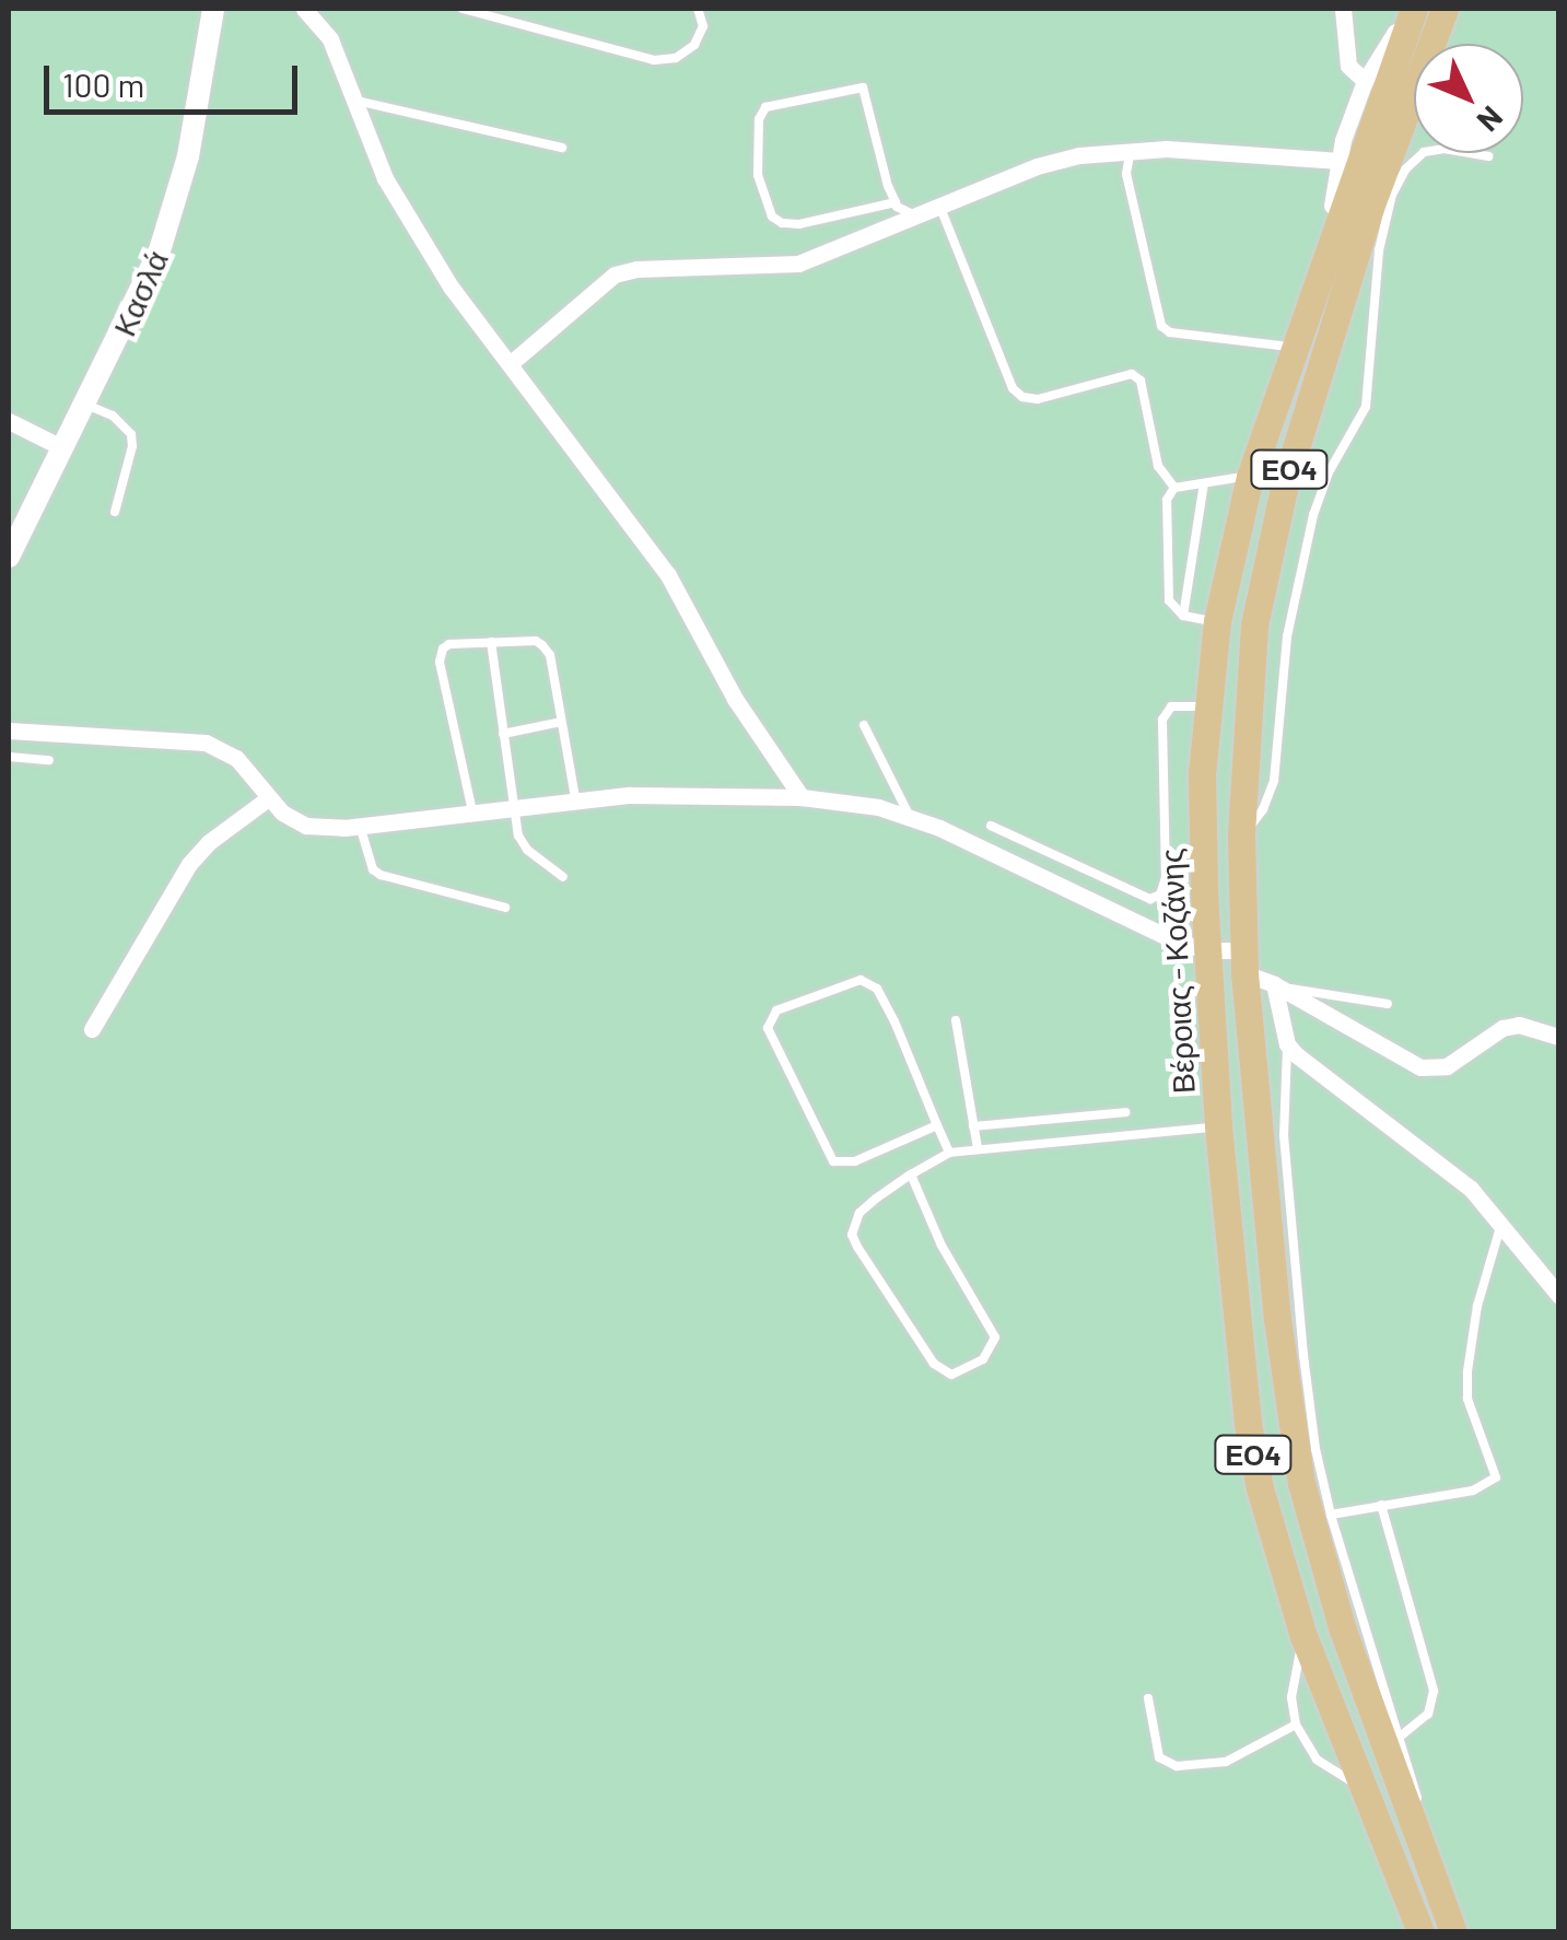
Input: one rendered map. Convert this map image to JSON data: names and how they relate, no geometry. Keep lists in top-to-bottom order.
{
  "streets": {
    "main road": ["ΕΟ4", "Βέροιας - Κοζάνης"],
    "street": ["Κασλά"]
  },
  "scale_bar": "100 m",
  "north": "bottom right"
}
